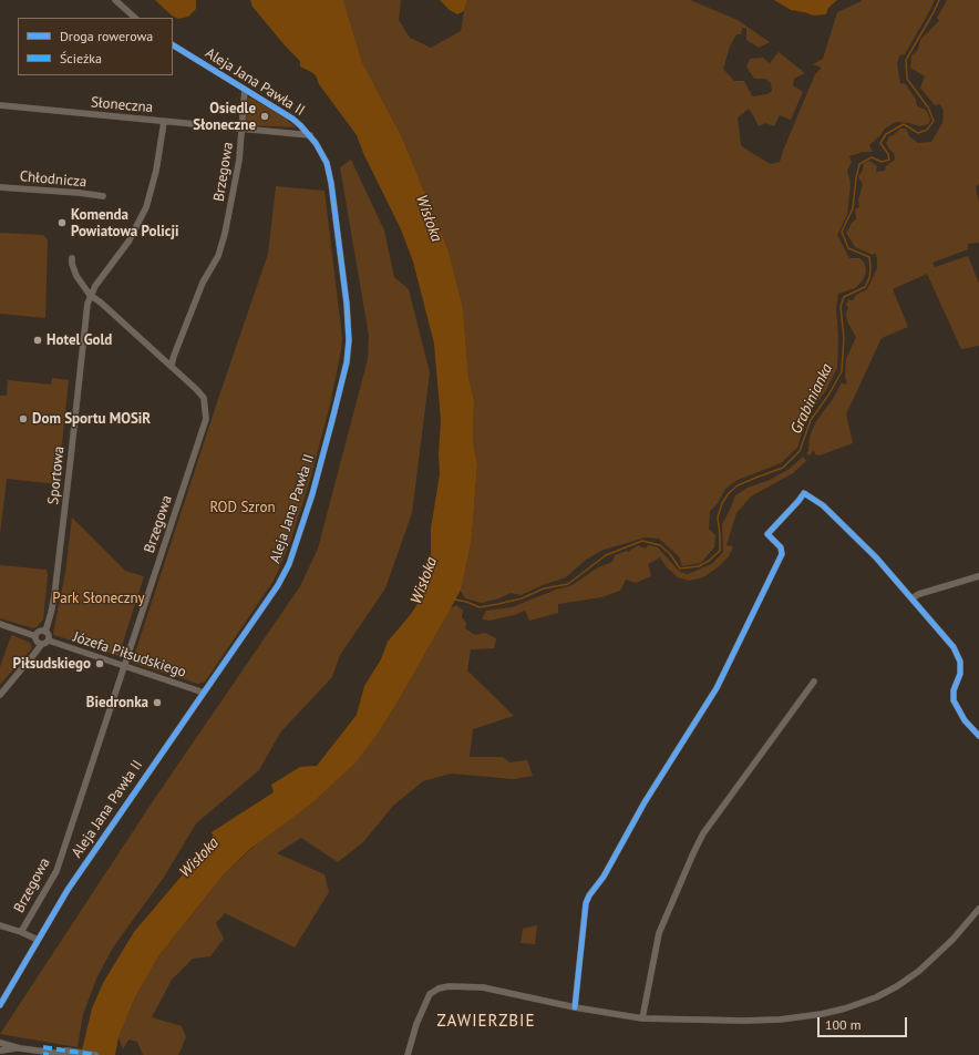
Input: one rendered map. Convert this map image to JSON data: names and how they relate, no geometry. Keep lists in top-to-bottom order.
{
  "streets": {
    "street": [
      "Aleja Jana Pawła II",
      "Słoneczna",
      "Brzegowa",
      "Chłodnicza",
      "Sportowa",
      "Józefa Piłsudskiego"
    ]
  },
  "crossings": [
    ["Aleja Jana Pawła II", "Słoneczna"],
    ["Aleja Jana Pawła II", "Józefa Piłsudskiego"],
    ["Słoneczna", "Brzegowa"],
    ["Słoneczna", "Sportowa"],
    ["Brzegowa", "Józefa Piłsudskiego"],
    ["Sportowa", "Józefa Piłsudskiego"]
  ],
  "districts": ["ZAWIERZBIE"],
  "water": ["Wisłoka", "Grabinianka"],
  "parks": ["ROD Szron", "Park Słoneczny"],
  "places": [
    "Osiedle Słoneczne",
    "Komenda Powiatowa Policji",
    "Hotel Gold",
    "Dom Sportu MOSiR",
    "Piłsudskiego",
    "Biedronka"
  ],
  "legend": ["Droga rowerowa", "Ścieżka"],
  "scale_bar": "100 m"
}
